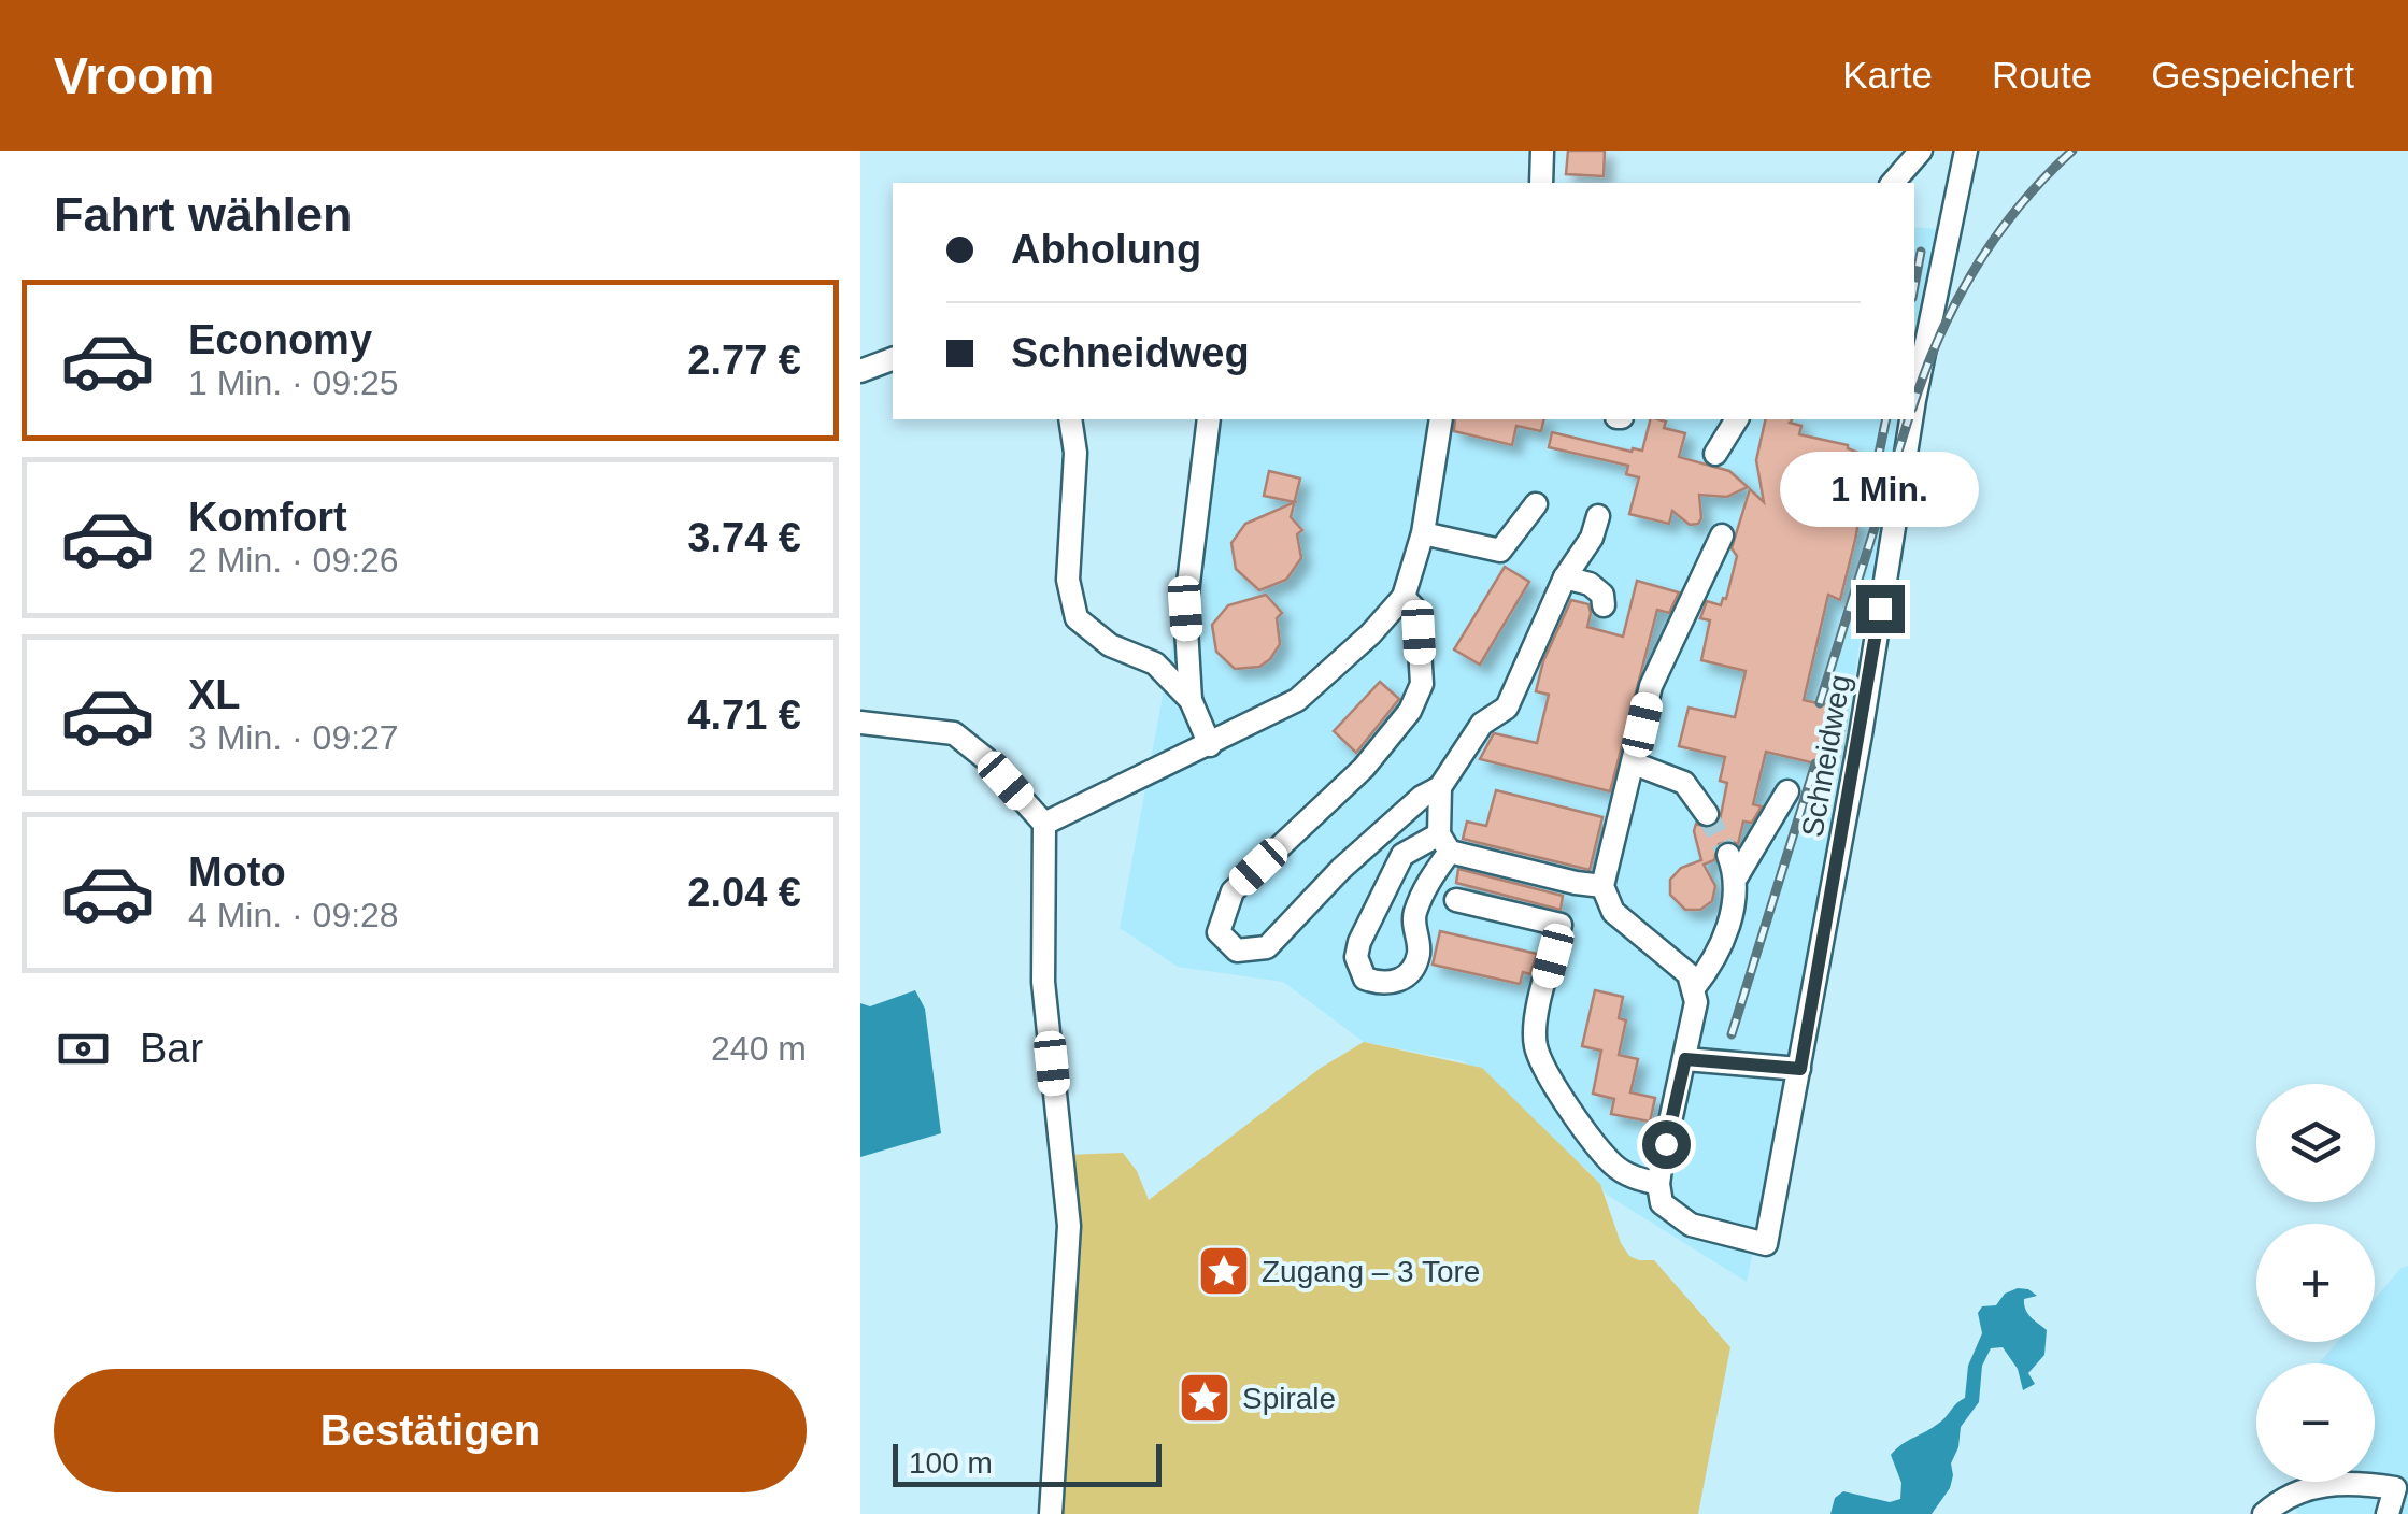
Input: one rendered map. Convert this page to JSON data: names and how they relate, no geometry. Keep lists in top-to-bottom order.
{
  "streets": {
    "lane": ["Schneidweg"]
  },
  "places": {
    "place": ["Zugang – 3 Tore", "Spirale"]
  },
  "scale_bar": "100 m",
  "page": {
    "header": "Vroom",
    "nav": ["Karte", "Route", "Gespeichert"],
    "heading": "Fahrt wählen",
    "banner": ["Abholung", "Schneidweg"],
    "list": [
      {
        "name": "Economy",
        "note": "1 Min. · 09:25",
        "value": "2.77 €"
      },
      {
        "name": "Komfort",
        "note": "2 Min. · 09:26",
        "value": "3.74 €"
      },
      {
        "name": "XL",
        "note": "3 Min. · 09:27",
        "value": "4.71 €"
      },
      {
        "name": "Moto",
        "note": "4 Min. · 09:28",
        "value": "2.04 €"
      }
    ],
    "bubble": "1 Min.",
    "pay": ["Bar", "240 m"],
    "map_buttons": ["+", "−"],
    "buttons": "Bestätigen",
    "scale": "100 m"
  }
}
